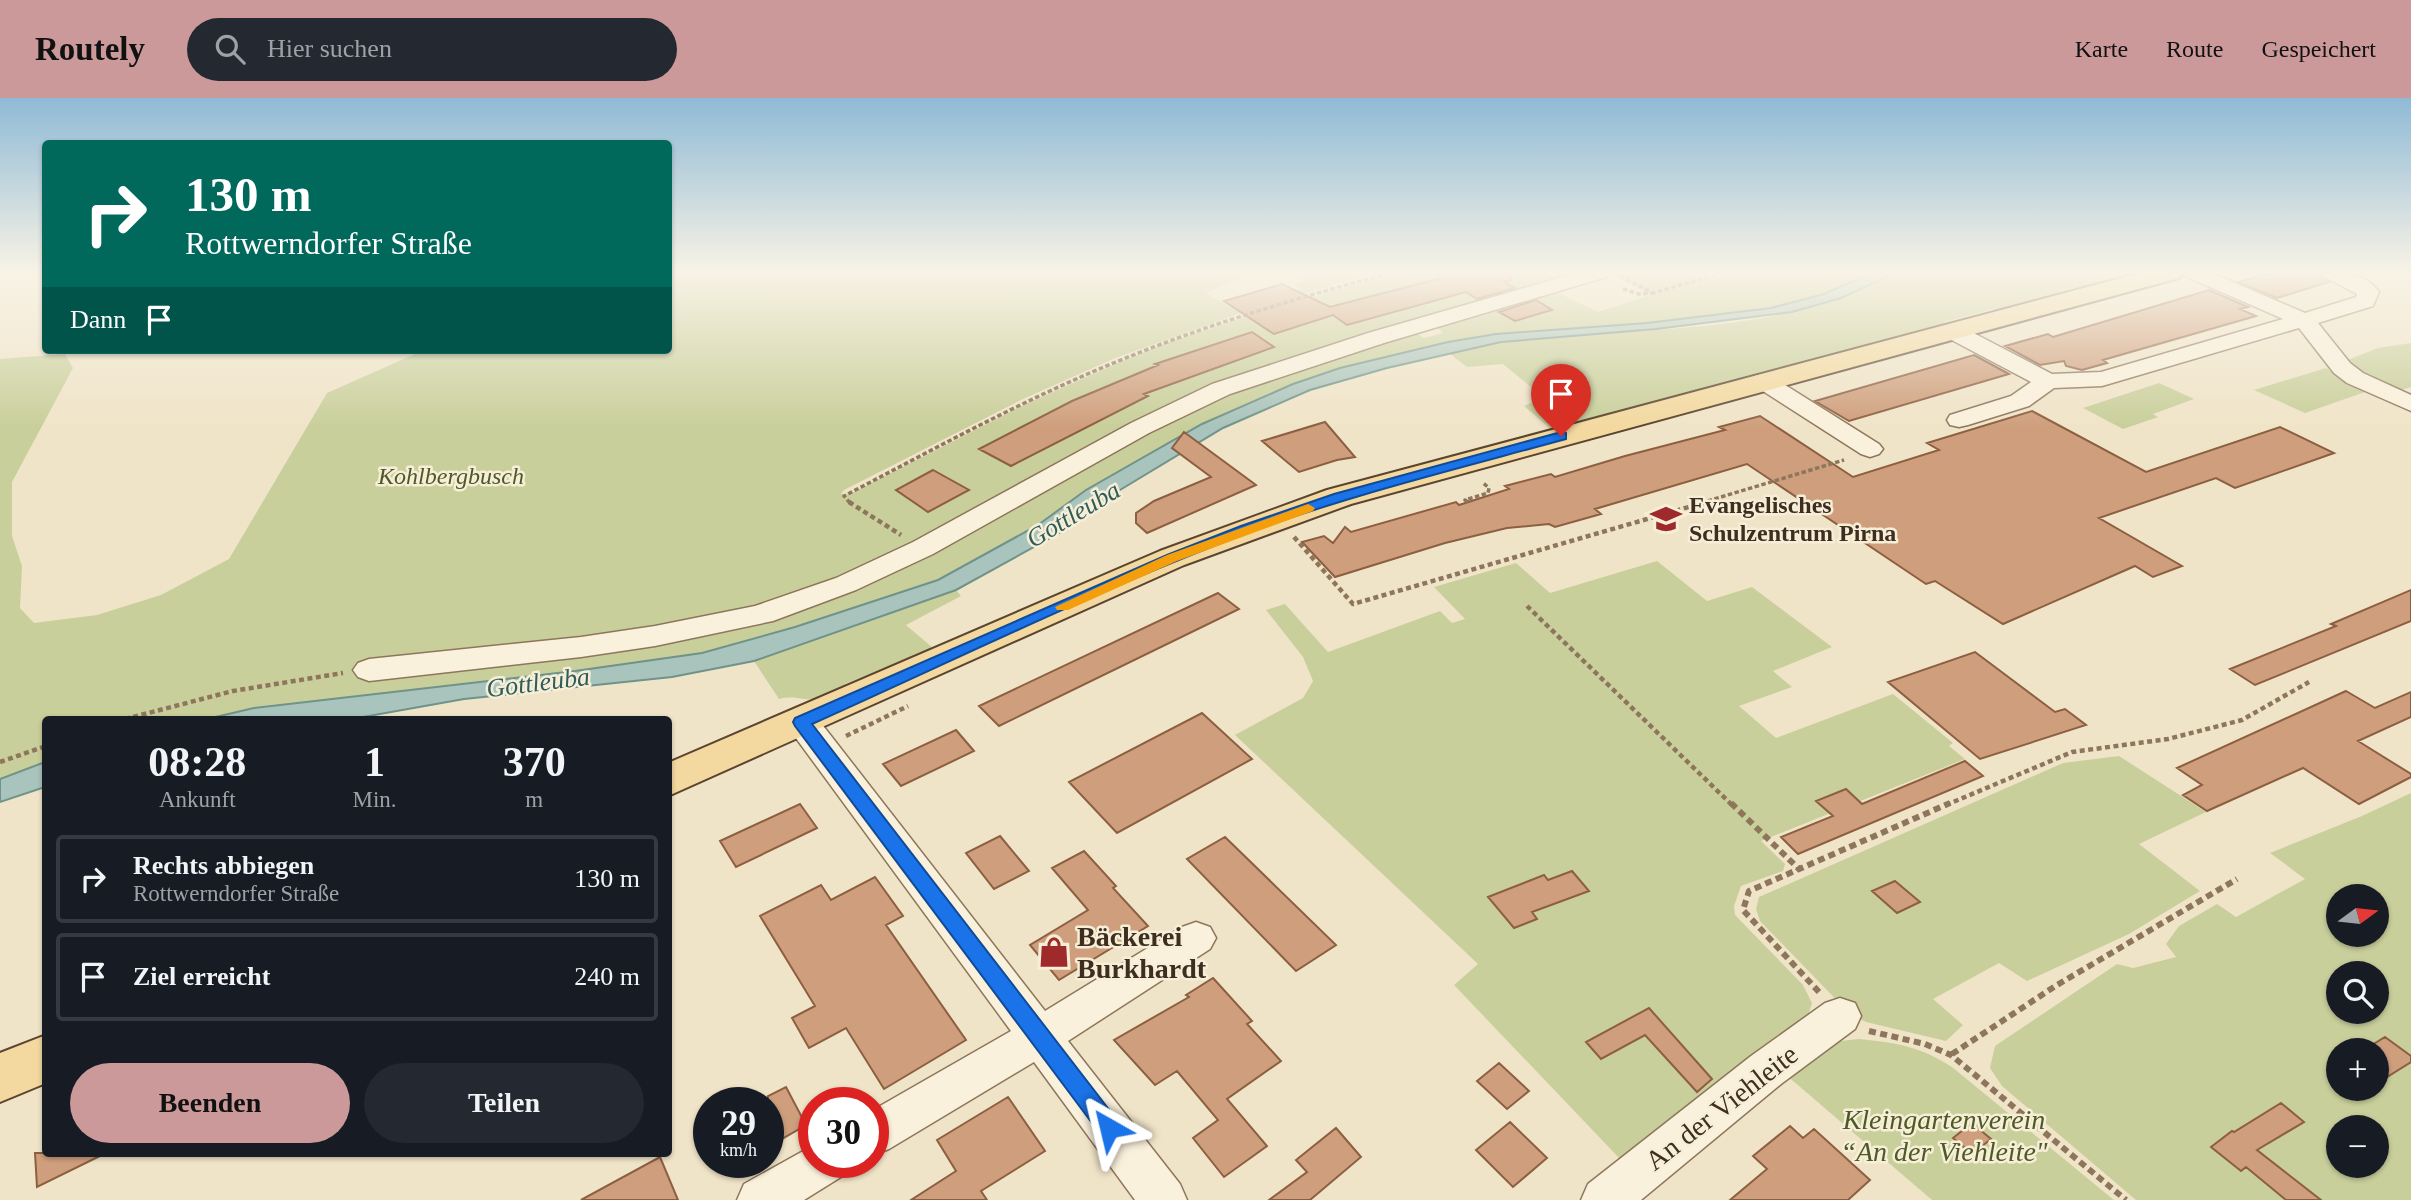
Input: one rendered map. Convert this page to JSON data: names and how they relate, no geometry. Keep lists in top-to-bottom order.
{
  "streets": {
    "street": ["An der Viehleite"]
  },
  "water": ["Gottleuba"],
  "parks": ["Kohlbergbusch", "Kleingartenverein “An der Viehleite\""],
  "places": {
    "school or university": ["Evangelisches Schulzentrum Pirna"],
    "shop": ["Bäckerei Burkhardt"]
  },
  "north": "right",
  "page": {
    "header": "Routely",
    "search": "Hier suchen",
    "nav": ["Karte", "Route", "Gespeichert"],
    "turn": ["130 m", "Rottwerndorfer Straße"],
    "then": "Dann",
    "eta": [
      "08:28",
      "Ankunft",
      "1",
      "Min.",
      "370",
      "m"
    ],
    "list": [
      {
        "name": "Rechts abbiegen",
        "note": "Rottwerndorfer Straße",
        "value": "130 m"
      },
      {
        "name": "Ziel erreicht",
        "value": "240 m"
      }
    ],
    "map_buttons": ["+", "−"],
    "buttons": ["Beenden", "Teilen"],
    "speed": "29 km/h",
    "limit": "30"
  }
}
